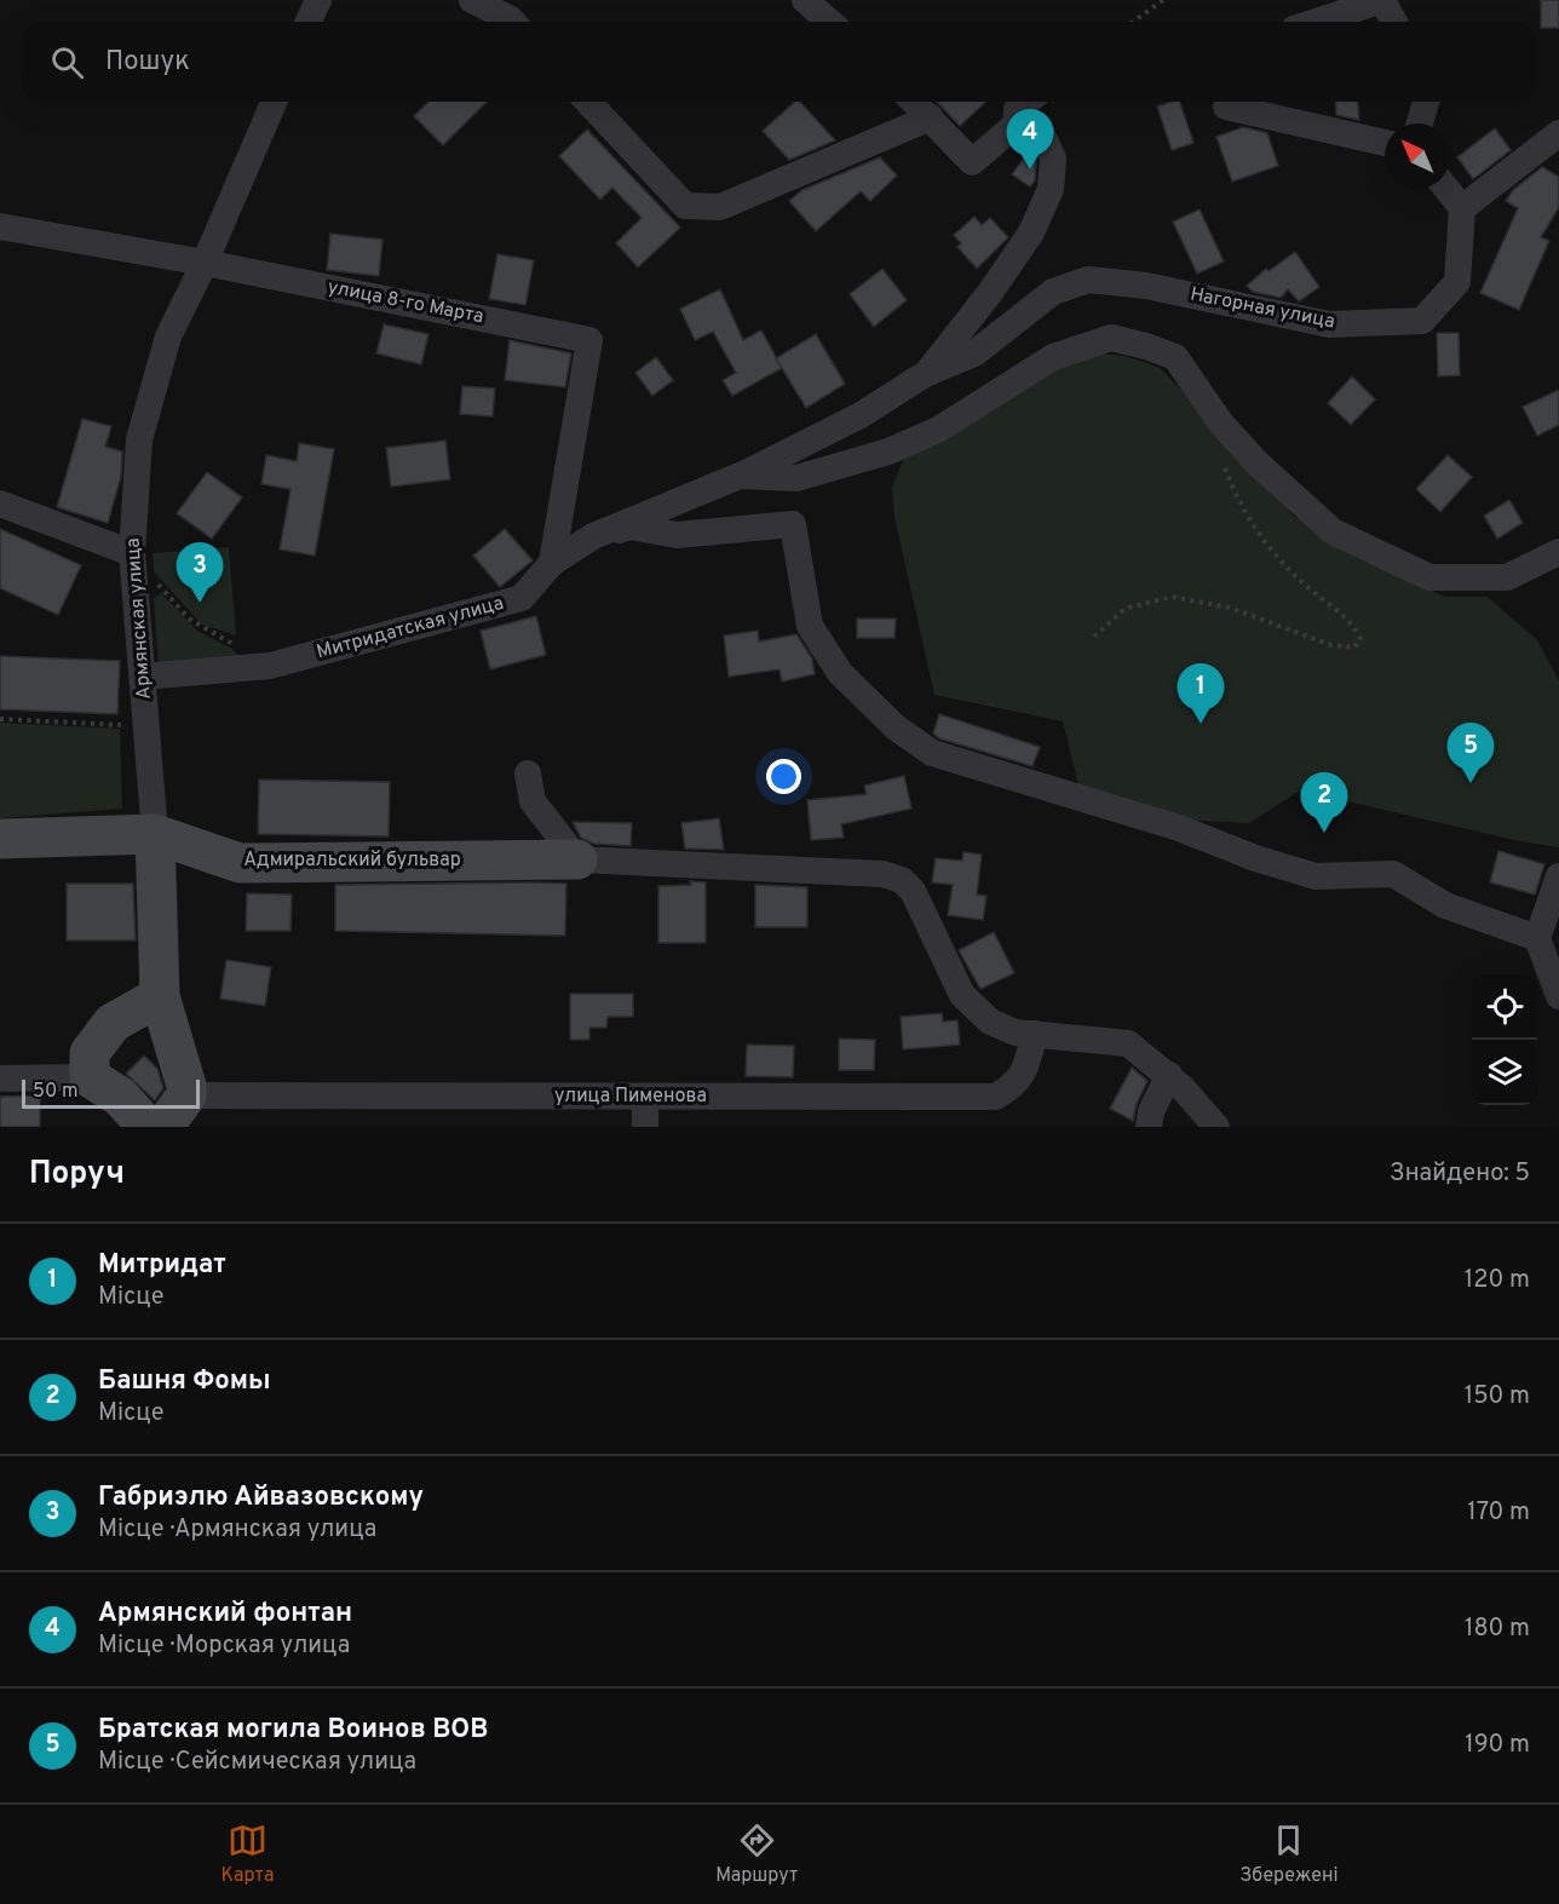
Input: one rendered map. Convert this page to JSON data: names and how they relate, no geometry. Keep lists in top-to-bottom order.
{
  "streets": {
    "street": [
      "улица 8-го Марта",
      "Нагорная улица",
      "Армянская улица",
      "Митридатская улица",
      "Адмиральский бульвар",
      "улица Пименова"
    ]
  },
  "crossings": [
    ["улица 8-го Марта", "Армянская улица"],
    ["улица 8-го Марта", "Митридатская улица"],
    ["Армянская улица", "Митридатская улица"],
    ["Армянская улица", "Адмиральский бульвар"],
    ["Армянская улица", "улица Пименова"]
  ],
  "scale_bar": "50 m",
  "north": "top left",
  "page": {
    "search": "Пошук",
    "pins": [
      "4",
      "3",
      "1",
      "5",
      "2"
    ],
    "scale": "50 m",
    "heading": ["Поруч", "Знайдено: 5"],
    "list": [
      {
        "mark": "1",
        "name": "Митридат",
        "note": "Місце",
        "value": "120 m"
      },
      {
        "mark": "2",
        "name": "Башня Фомы",
        "note": "Місце",
        "value": "150 m"
      },
      {
        "mark": "3",
        "name": "Габриэлю Айвазовскому",
        "note": "Місце · Армянская улица",
        "value": "170 m"
      },
      {
        "mark": "4",
        "name": "Армянский фонтан",
        "note": "Місце · Морская улица",
        "value": "180 m"
      },
      {
        "mark": "5",
        "name": "Братская могила Воинов ВОВ",
        "note": "Місце · Сейсмическая улица",
        "value": "190 m"
      }
    ],
    "nav": ["Карта", "Маршрут", "Збережені"]
  }
}
